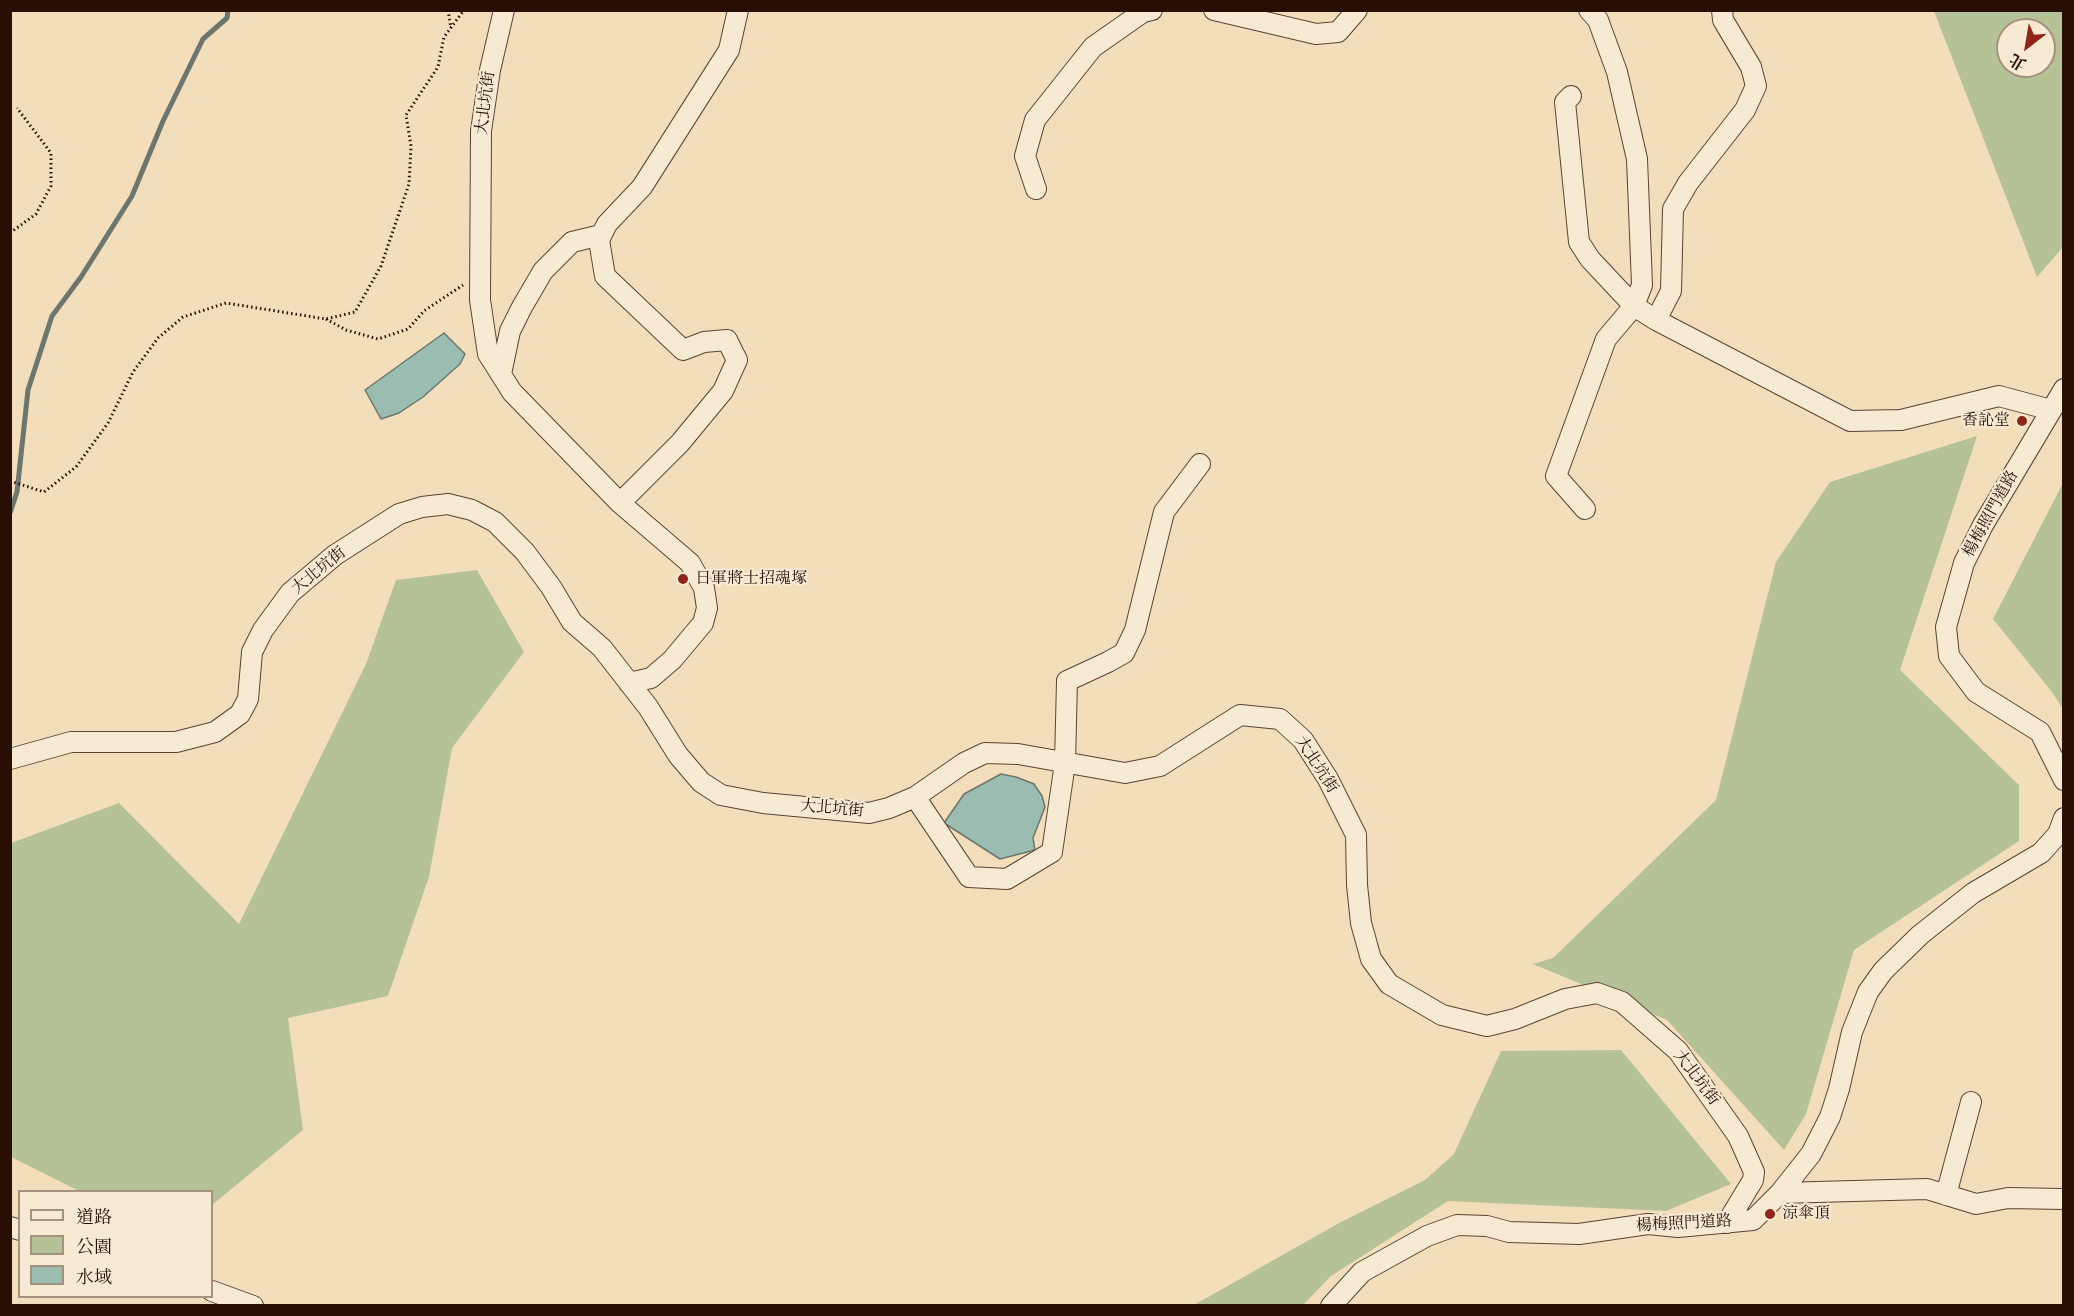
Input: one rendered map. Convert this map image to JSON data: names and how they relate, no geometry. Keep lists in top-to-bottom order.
{
  "streets": {
    "street": ["大北坑街", "楊梅照門道路"]
  },
  "crossings": [
    ["大北坑街", "楊梅照門道路"]
  ],
  "places": ["香訫堂", "日軍將士招魂塚", "涼傘頂"],
  "legend": ["道路", "公園", "水域"],
  "north": "bottom left"
}
